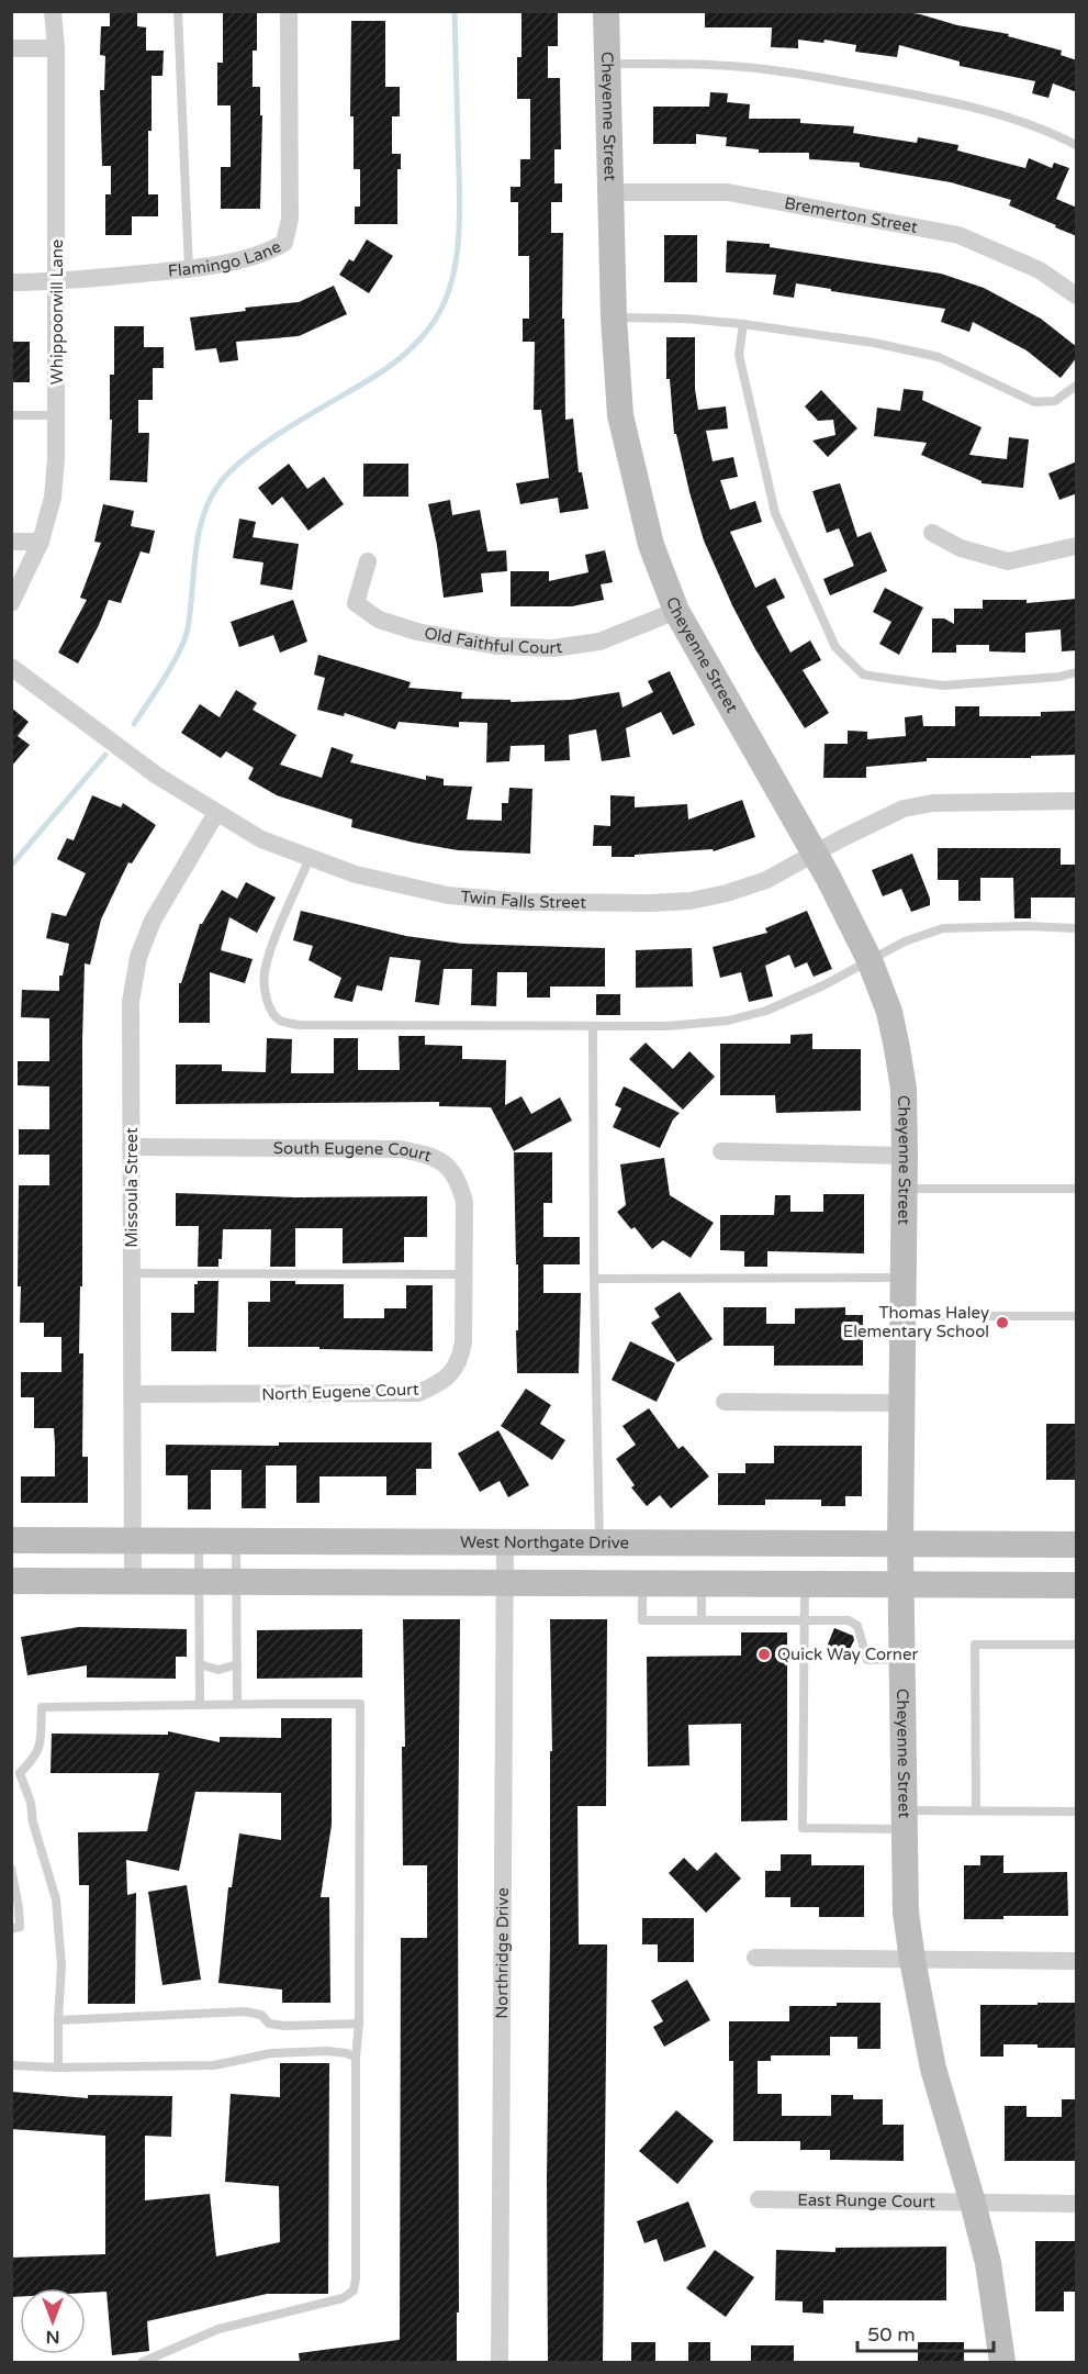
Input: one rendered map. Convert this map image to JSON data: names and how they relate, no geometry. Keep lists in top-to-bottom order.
{
  "streets": {
    "street": [
      "Cheyenne Street",
      "Bremerton Street",
      "Flamingo Lane",
      "Whippoorwill Lane",
      "Old Faithful Court",
      "Twin Falls Street",
      "South Eugene Court",
      "Missoula Street",
      "North Eugene Court",
      "West Northgate Drive",
      "Northridge Drive",
      "East Runge Court"
    ]
  },
  "crossings": [
    ["Cheyenne Street", "Bremerton Street"],
    ["Cheyenne Street", "Old Faithful Court"],
    ["Cheyenne Street", "Twin Falls Street"],
    ["Cheyenne Street", "West Northgate Drive"],
    ["Cheyenne Street", "East Runge Court"],
    ["Flamingo Lane", "Whippoorwill Lane"],
    ["Twin Falls Street", "Missoula Street"],
    ["South Eugene Court", "Missoula Street"],
    ["South Eugene Court", "North Eugene Court"],
    ["Missoula Street", "North Eugene Court"],
    ["Missoula Street", "West Northgate Drive"],
    ["West Northgate Drive", "Northridge Drive"]
  ],
  "places": ["Thomas Haley Elementary School", "Quick Way Corner"],
  "scale_bar": "50 m",
  "north": "bottom"
}
